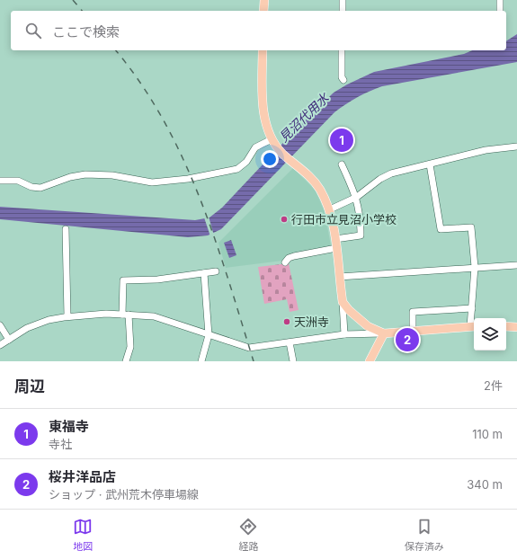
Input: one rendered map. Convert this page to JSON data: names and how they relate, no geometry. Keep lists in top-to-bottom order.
{
  "water": ["見沼代用水"],
  "places": ["行田市立見沼小学校", "天洲寺"],
  "page": {
    "search": "ここで検索",
    "pins": ["1", "2"],
    "heading": ["周辺", "2件"],
    "list": [
      {
        "mark": "1",
        "name": "東福寺",
        "note": "寺社",
        "value": "110 m"
      },
      {
        "mark": "2",
        "name": "桜井洋品店",
        "note": "ショップ · 武州荒木停車場線",
        "value": "340 m"
      }
    ],
    "nav": ["地図", "経路", "保存済み"]
  }
}
